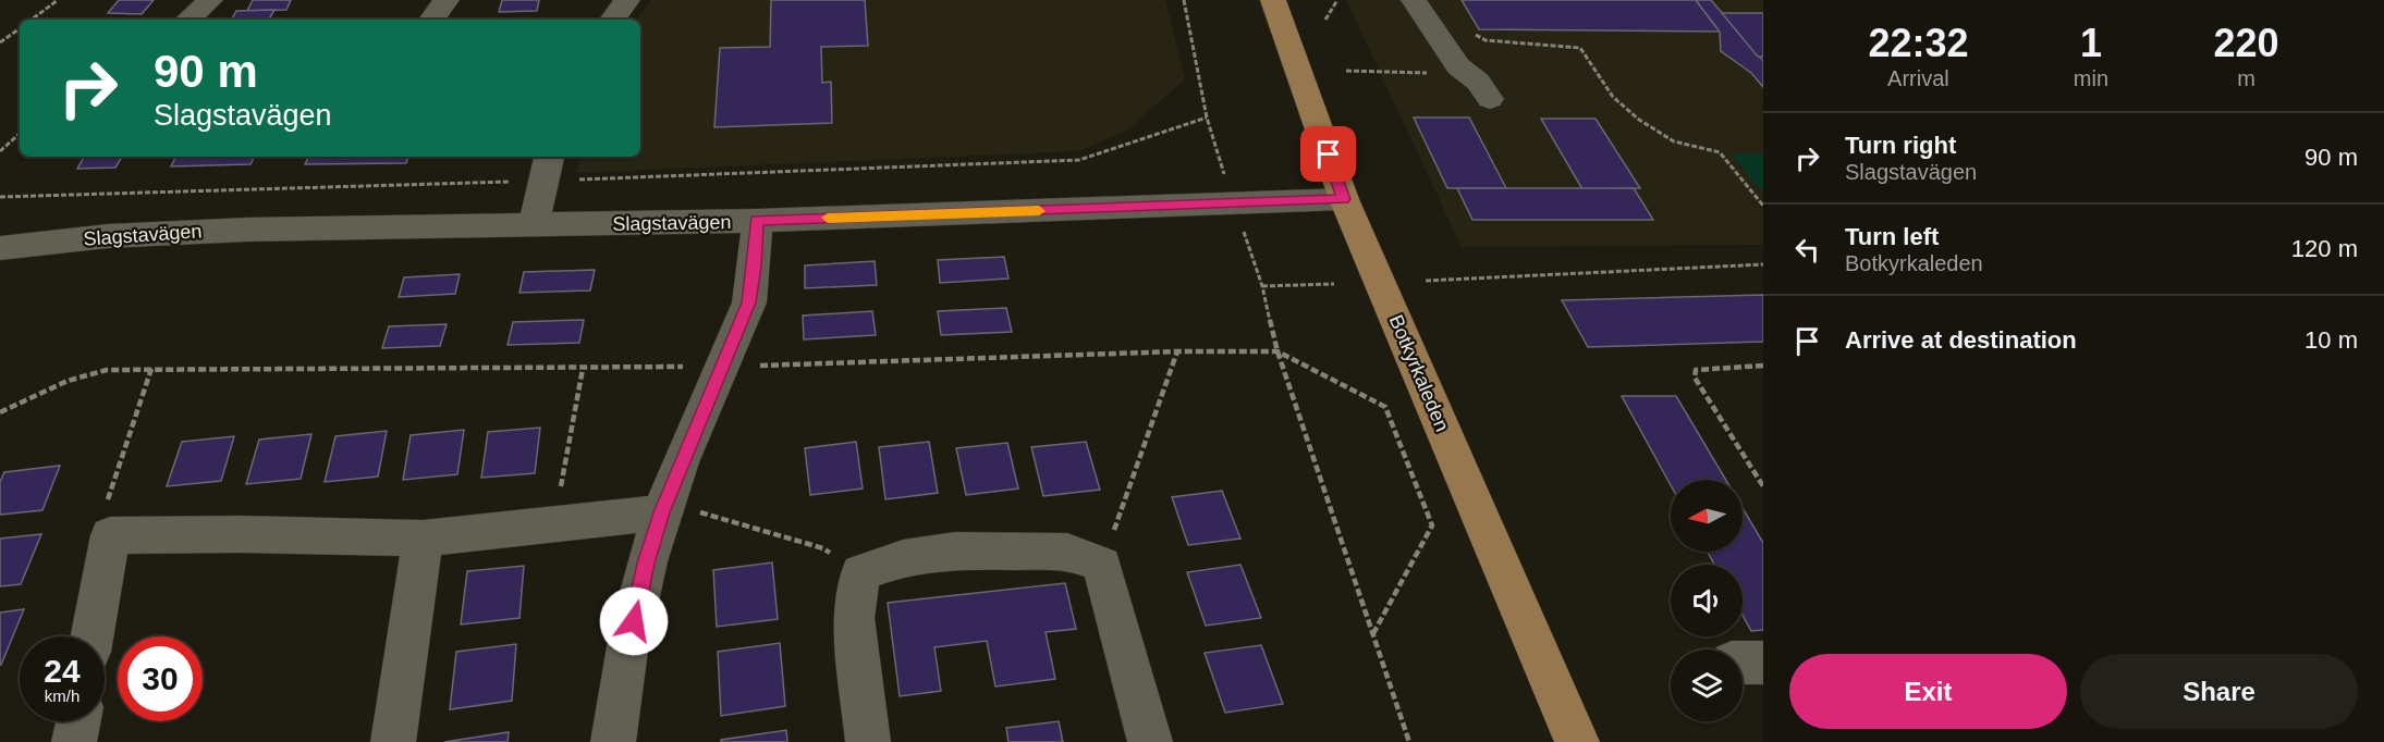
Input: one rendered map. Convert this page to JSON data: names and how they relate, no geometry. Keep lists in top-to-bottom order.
{
  "streets": {
    "main road": ["Botkyrkaleden"],
    "street": ["Slagstavägen"]
  },
  "crossings": [
    ["Slagstavägen", "Botkyrkaleden"]
  ],
  "north": "left",
  "page": {
    "eta": [
      "22:32",
      "Arrival",
      "1",
      "min",
      "220",
      "m"
    ],
    "turn": ["90 m", "Slagstavägen"],
    "list": [
      {
        "name": "Turn right",
        "note": "Slagstavägen",
        "value": "90 m"
      },
      {
        "name": "Turn left",
        "note": "Botkyrkaleden",
        "value": "120 m"
      },
      {
        "name": "Arrive at destination",
        "value": "10 m"
      }
    ],
    "speed": "24 km/h",
    "limit": "30",
    "buttons": ["Exit", "Share"]
  }
}
